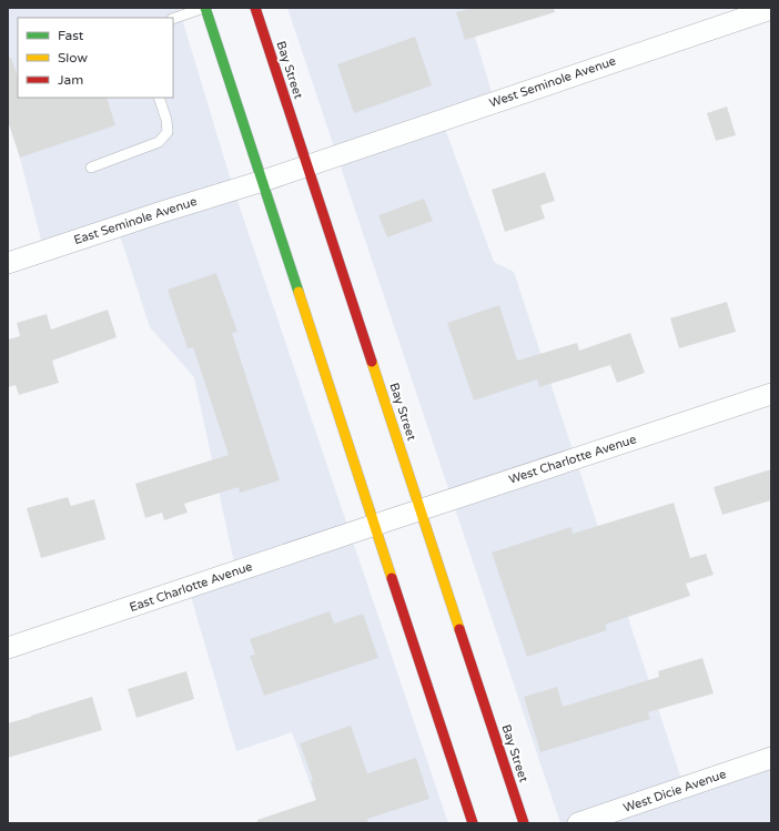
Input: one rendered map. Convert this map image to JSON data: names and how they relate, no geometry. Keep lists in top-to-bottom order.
{
  "streets": {
    "main road": ["Bay Street"],
    "street": [
      "West Seminole Avenue",
      "East Seminole Avenue",
      "West Charlotte Avenue",
      "East Charlotte Avenue",
      "West Dicie Avenue"
    ]
  },
  "crossings": [
    ["Bay Street", "West Seminole Avenue"],
    ["Bay Street", "East Seminole Avenue"],
    ["Bay Street", "West Charlotte Avenue"],
    ["West Seminole Avenue", "East Seminole Avenue"],
    ["West Charlotte Avenue", "East Charlotte Avenue"]
  ],
  "legend": ["Fast", "Slow", "Jam"]
}
